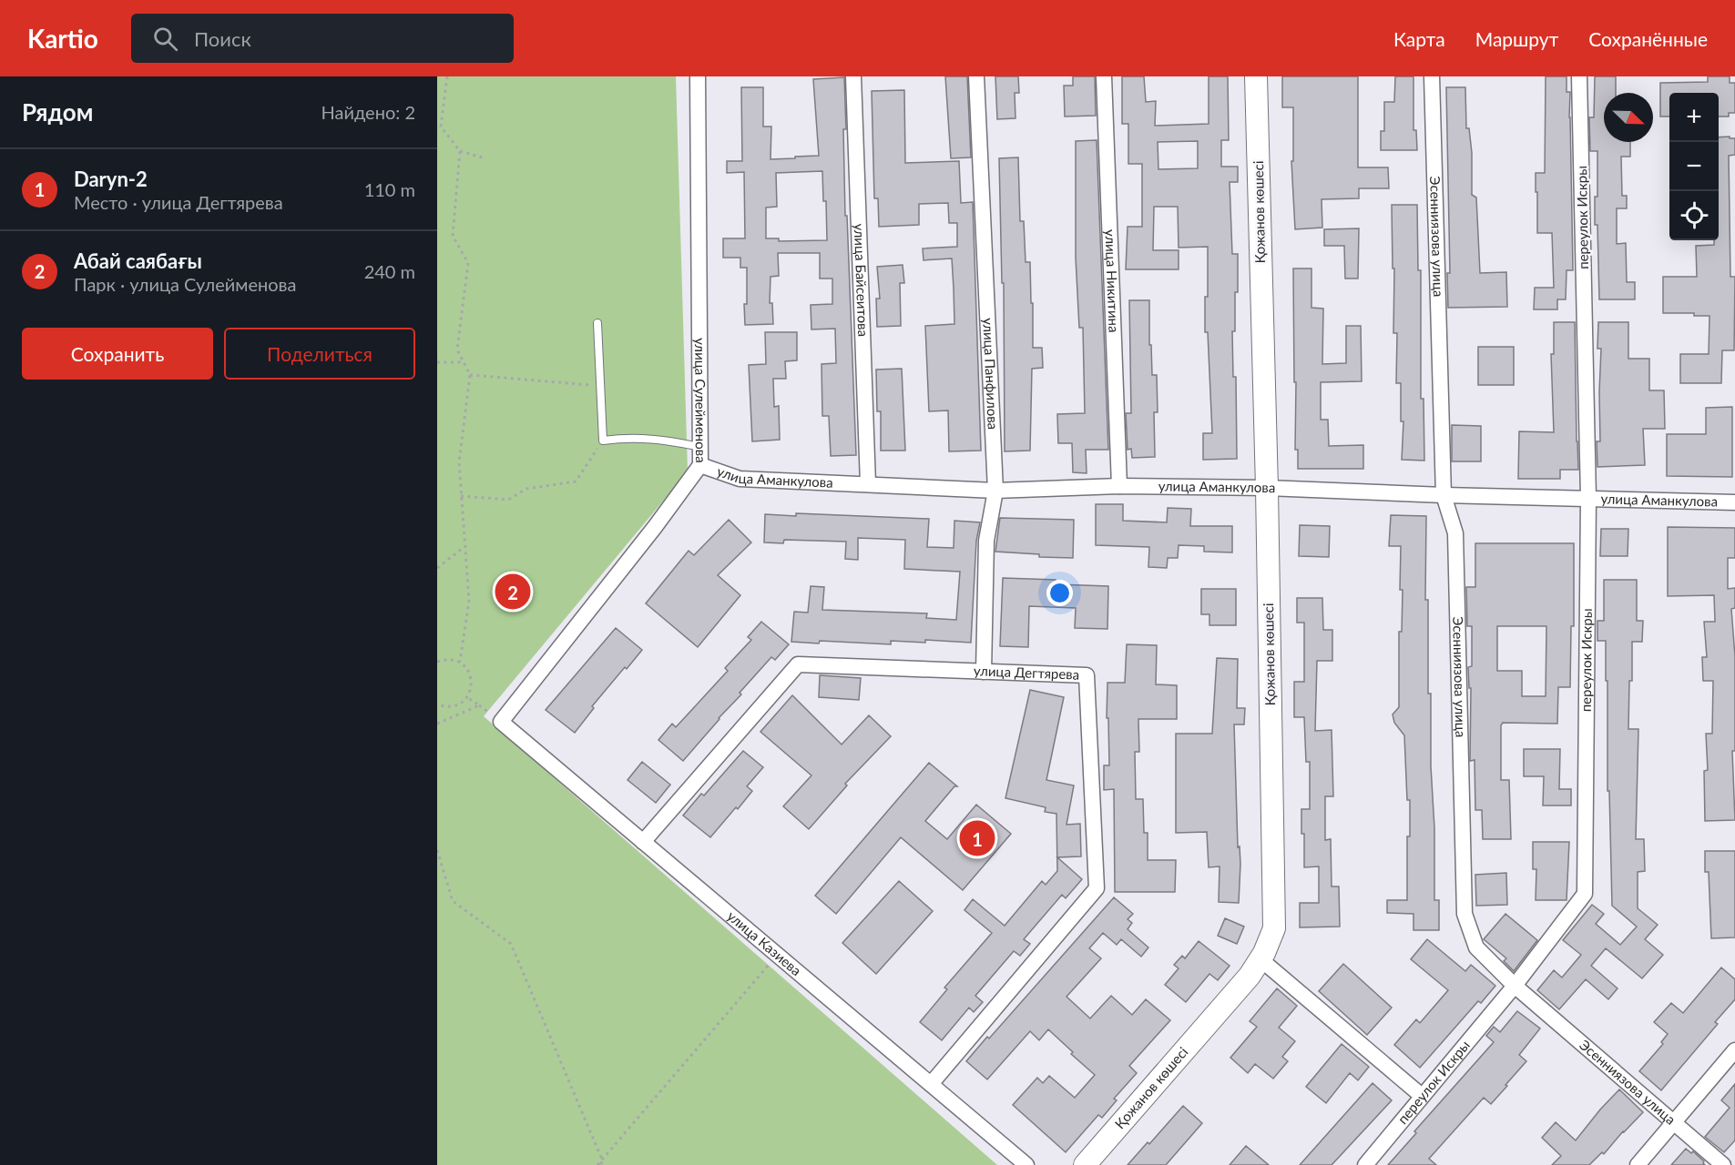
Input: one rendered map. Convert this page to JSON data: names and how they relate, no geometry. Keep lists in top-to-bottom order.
{
  "streets": {
    "main road": ["Қожанов көшесі"],
    "street": [
      "переулок Искры",
      "Эсенниязова улица",
      "улица Байсеитова",
      "улица Никитина",
      "улица Панфилова",
      "улица Сулейменова",
      "улица Аманкулова",
      "улица Дегтярева",
      "улица Казиева"
    ]
  },
  "crossings": [
    ["Қожанов көшесі", "улица Аманкулова"],
    ["переулок Искры", "Эсенниязова улица"],
    ["переулок Искры", "улица Аманкулова"],
    ["Эсенниязова улица", "улица Аманкулова"],
    ["улица Байсеитова", "улица Аманкулова"],
    ["улица Никитина", "улица Аманкулова"],
    ["улица Панфилова", "улица Аманкулова"],
    ["улица Панфилова", "улица Дегтярева"],
    ["улица Сулейменова", "улица Аманкулова"],
    ["улица Сулейменова", "улица Казиева"],
    ["улица Дегтярева", "улица Казиева"]
  ],
  "north": "bottom right",
  "page": {
    "header": "Kartio",
    "search": "Поиск",
    "nav": ["Карта", "Маршрут", "Сохранённые"],
    "heading": ["Рядом", "Найдено: 2"],
    "map_buttons": ["+", "−"],
    "list": [
      {
        "mark": "1",
        "name": "Daryn-2",
        "note": "Место · улица Дегтярева",
        "value": "110 m"
      },
      {
        "mark": "2",
        "name": "Абай саябағы",
        "note": "Парк · улица Сулейменова",
        "value": "240 m"
      }
    ],
    "buttons": ["Сохранить", "Поделиться"],
    "pins": ["2", "1"]
  }
}
